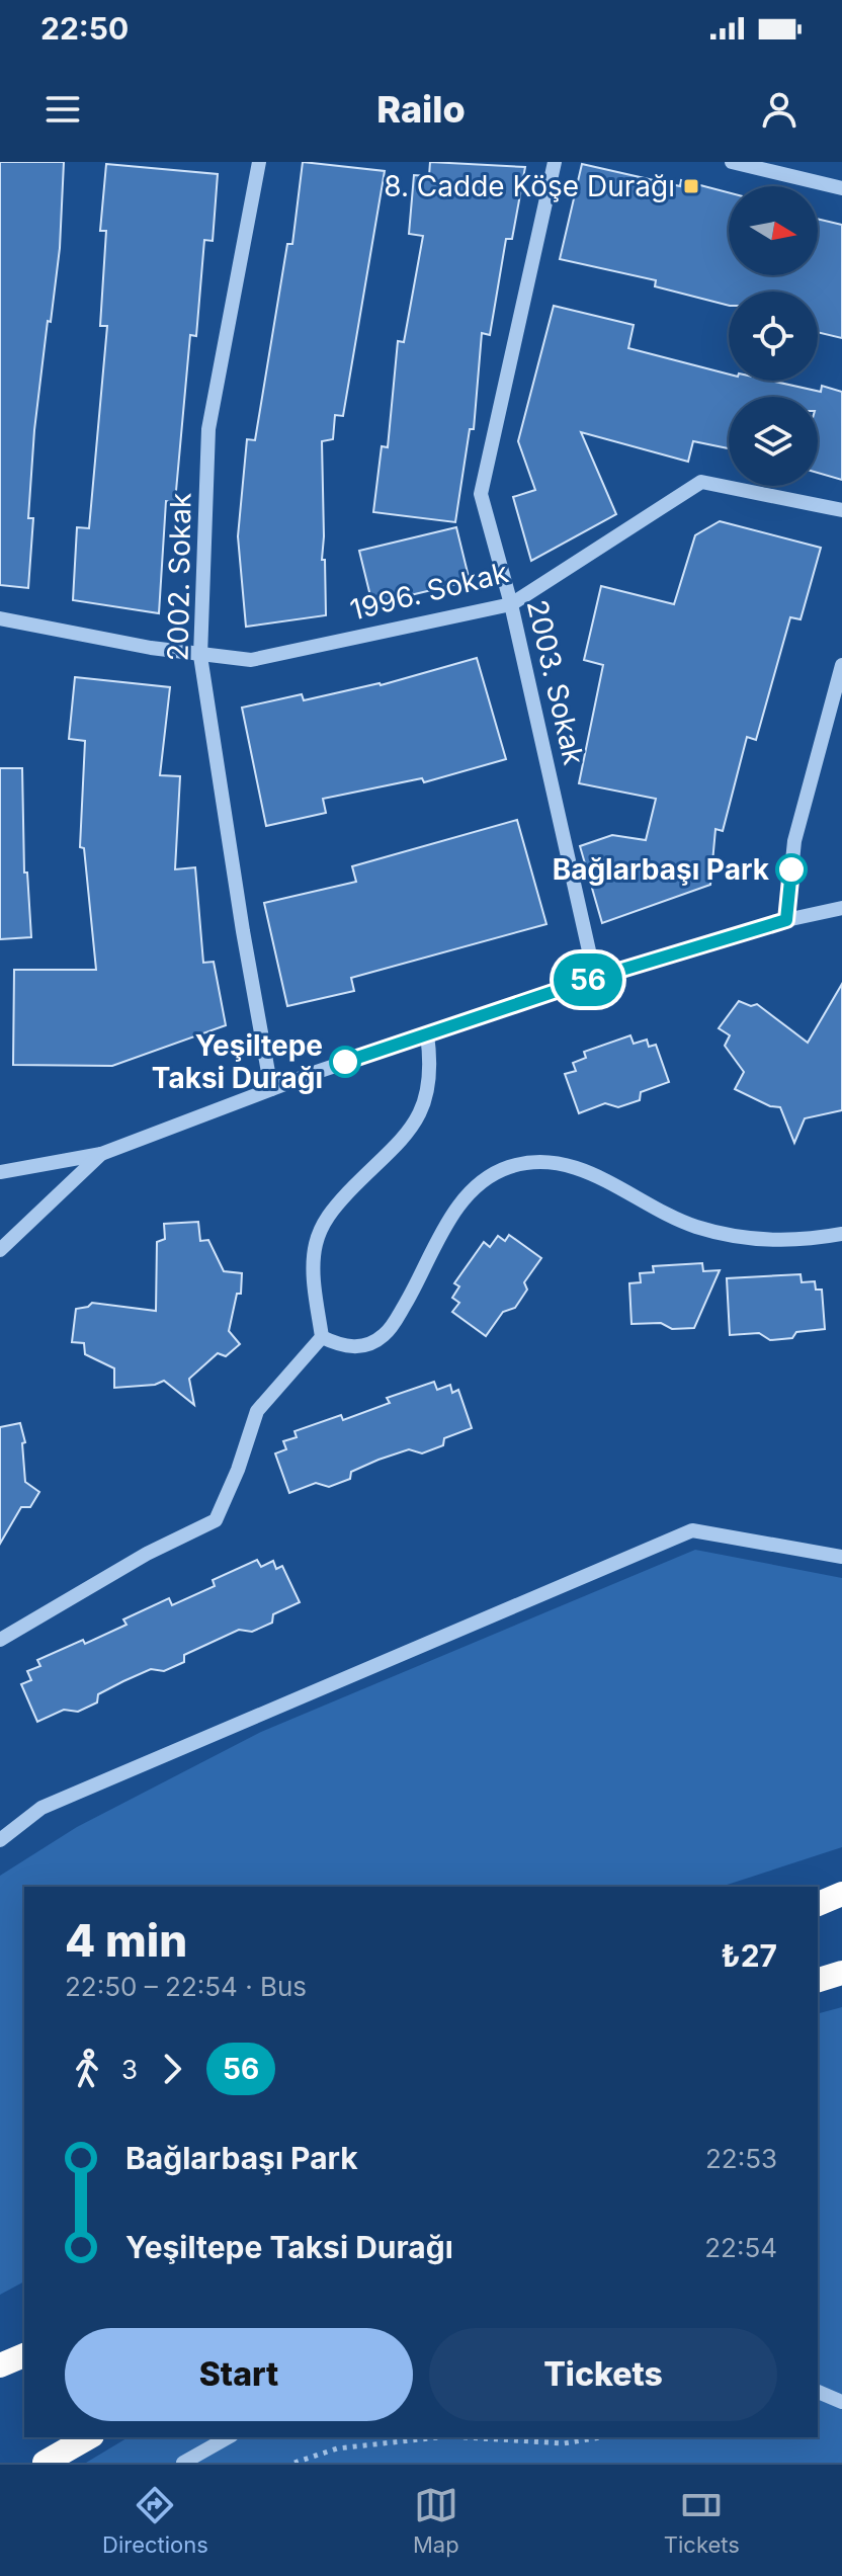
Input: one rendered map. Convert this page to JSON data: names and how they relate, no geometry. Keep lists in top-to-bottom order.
{
  "streets": {
    "street": ["2002. Sokak", "1996. Sokak", "2003. Sokak"]
  },
  "crossings": [
    ["2002. Sokak", "1996. Sokak"],
    ["1996. Sokak", "2003. Sokak"]
  ],
  "places": {
    "transit": ["8. Cadde Köşe Durağı"],
    "other": ["Bağlarbaşı Park", "Yeşiltepe Taksi Durağı"]
  },
  "lines": ["bus line 56"],
  "north": "right",
  "page": {
    "status": "22:50",
    "header": "Railo",
    "on_map": "56",
    "heading": ["4 min", "22:50 – 22:54 · Bus", "₺27"],
    "legs": ["3", "56"],
    "list": [
      {
        "name": "Bağlarbaşı Park",
        "value": "22:53"
      },
      {
        "name": "Yeşiltepe Taksi Durağı",
        "value": "22:54"
      }
    ],
    "buttons": ["Start", "Tickets"],
    "tabs": ["Directions", "Map", "Tickets"]
  }
}
